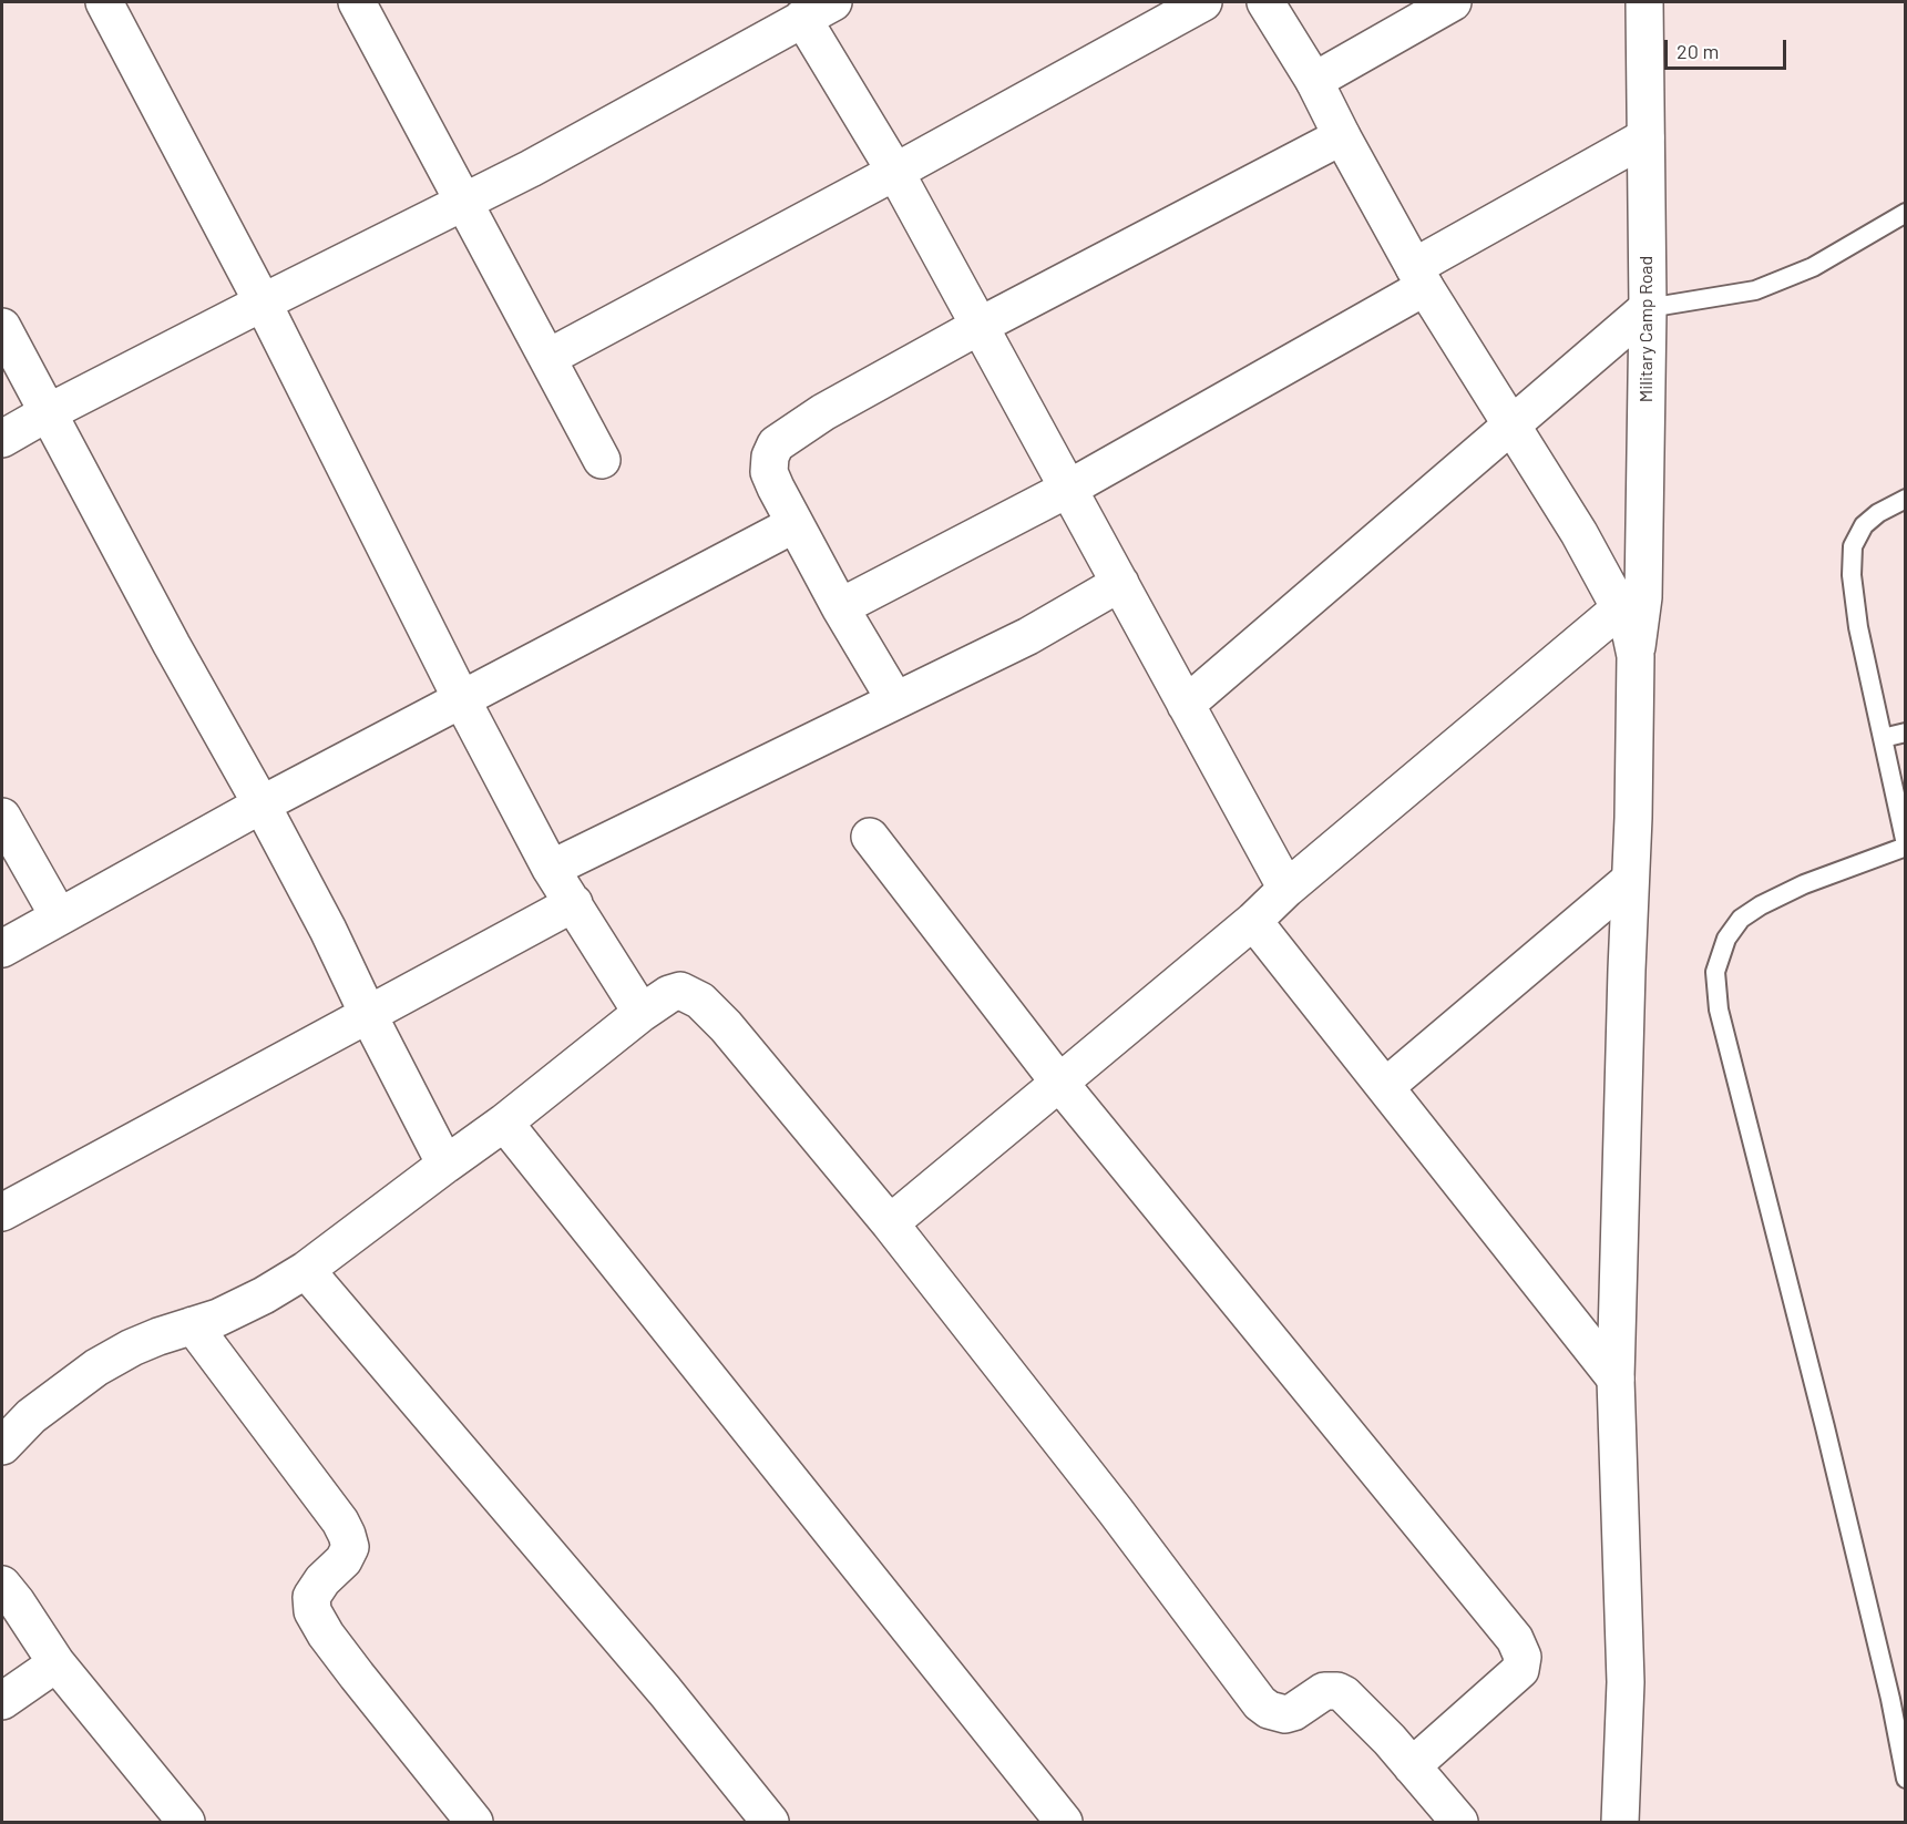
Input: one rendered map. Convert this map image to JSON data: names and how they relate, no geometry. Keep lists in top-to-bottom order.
{
  "streets": {
    "street": ["Military Camp Road"]
  },
  "scale_bar": "20 m"
}
